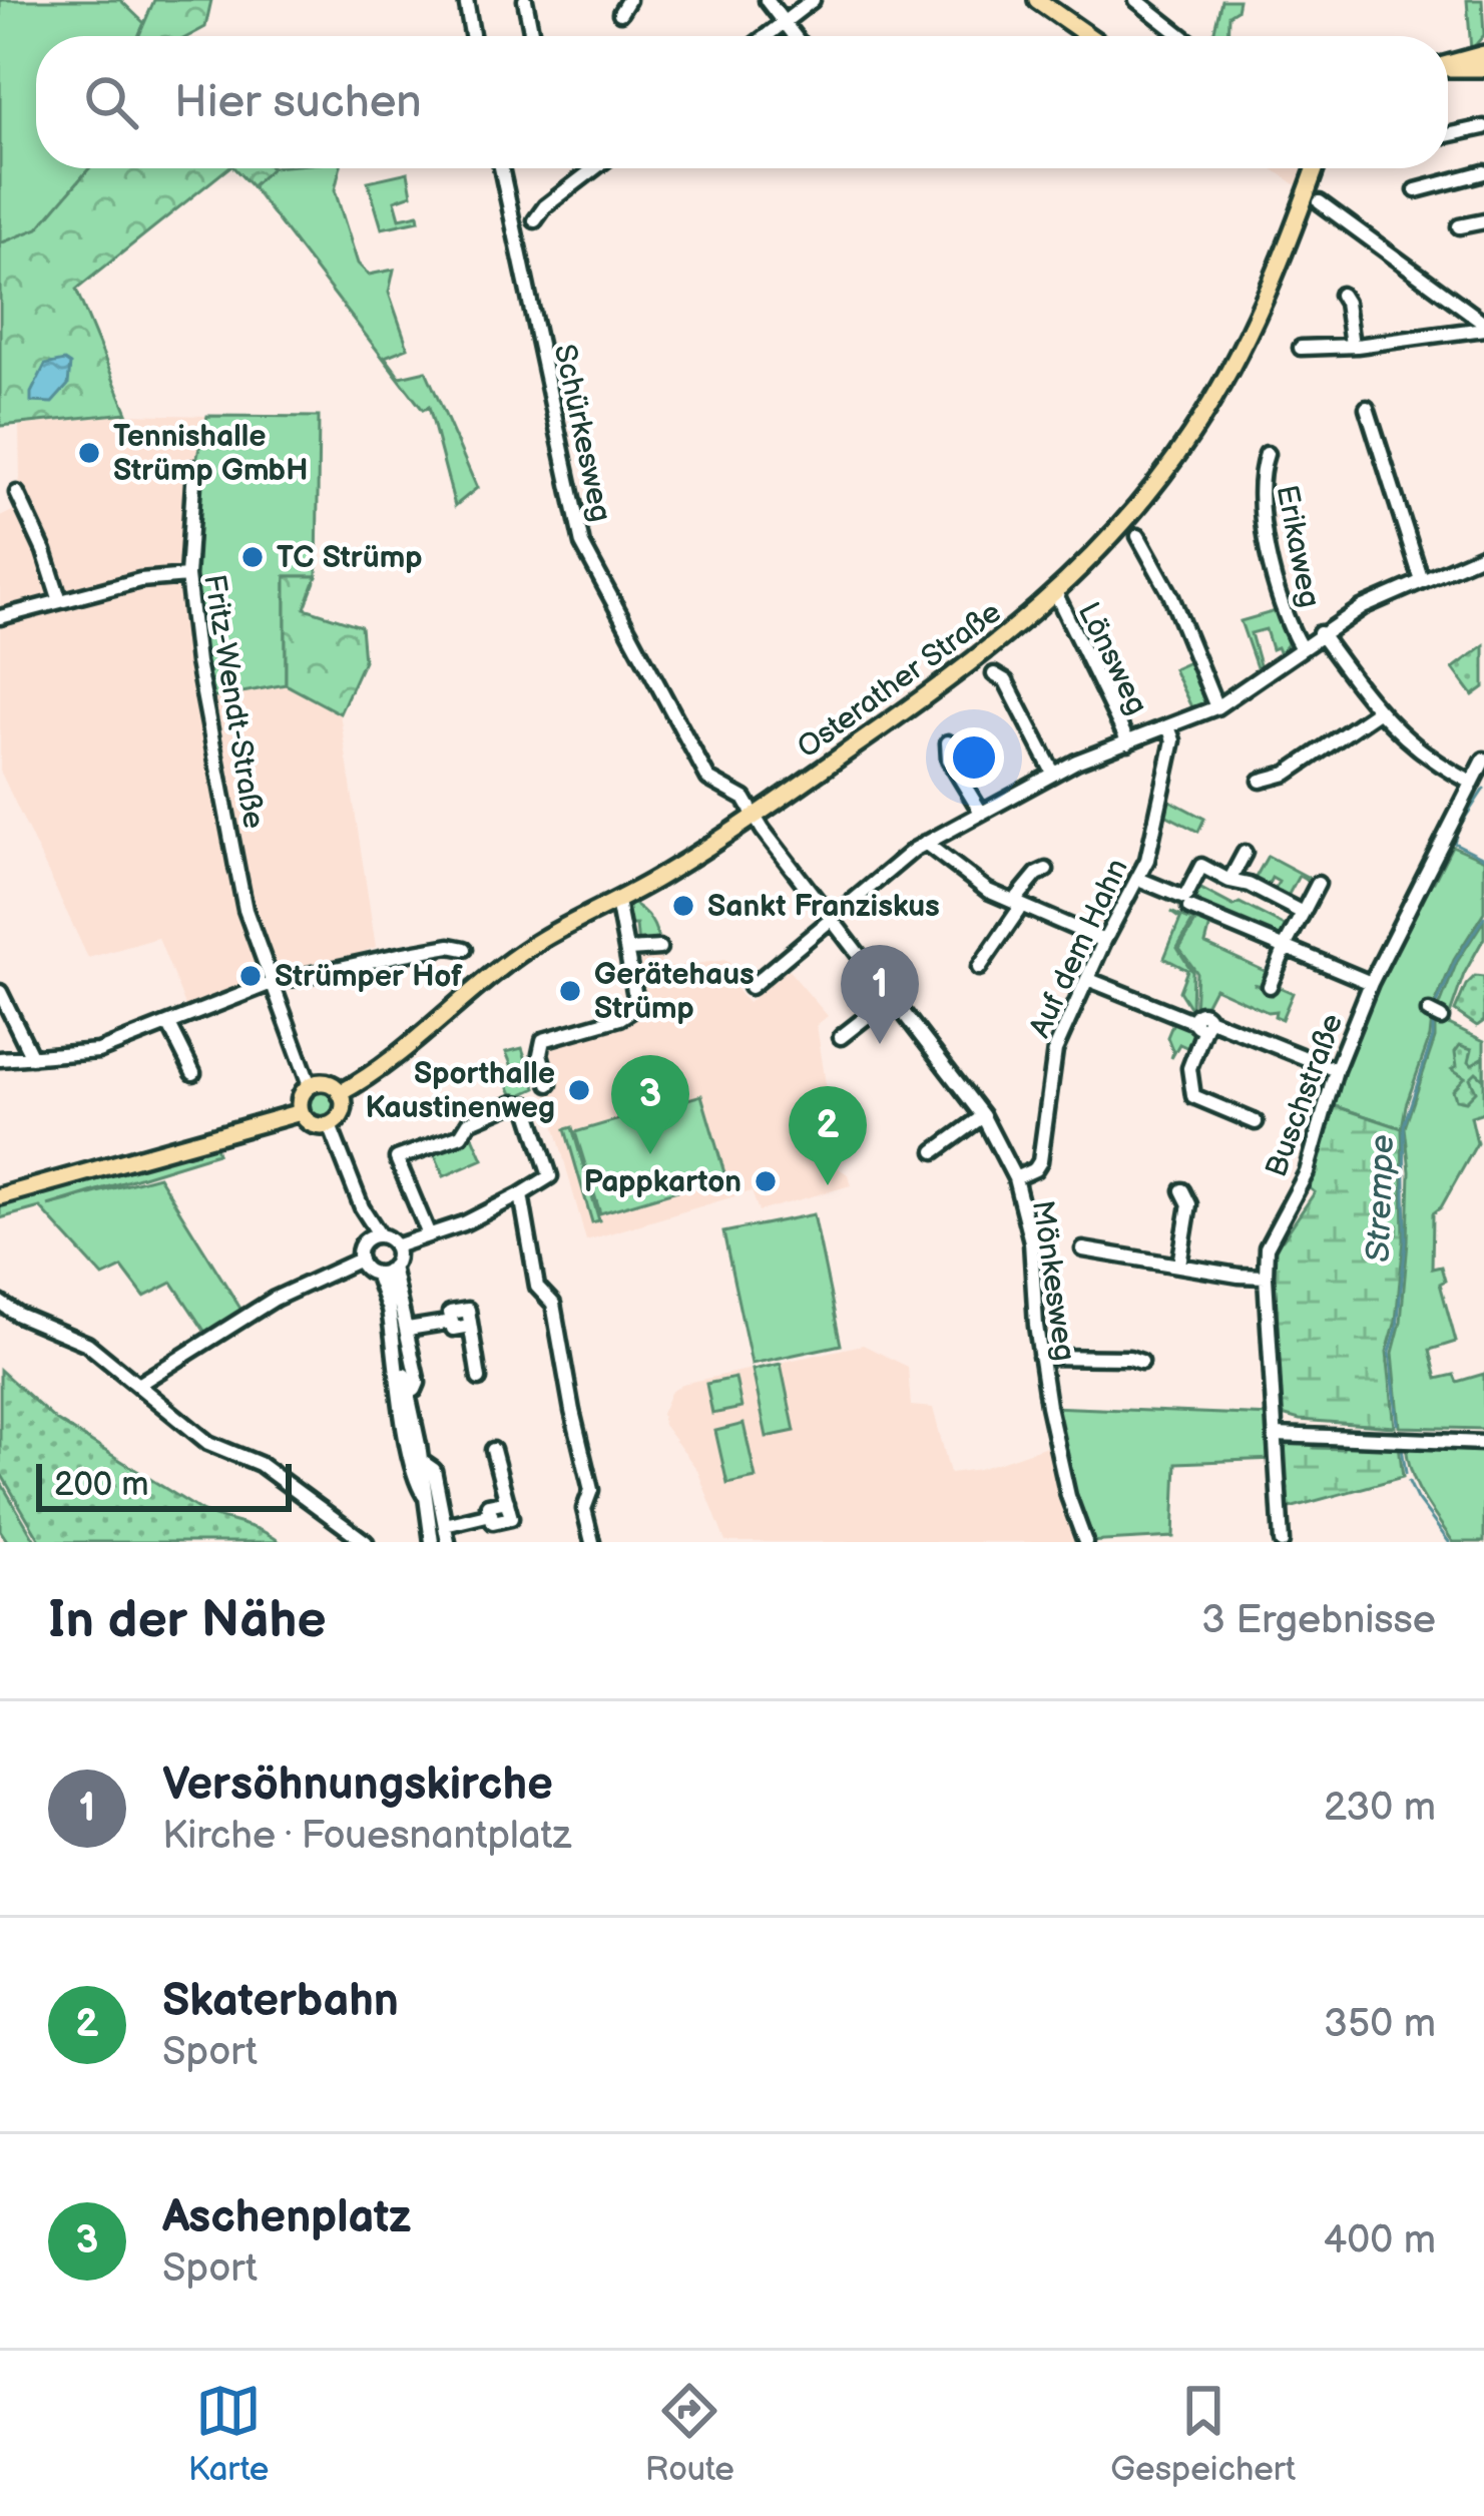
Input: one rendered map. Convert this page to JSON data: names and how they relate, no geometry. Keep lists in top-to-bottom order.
{
  "streets": {
    "main road": ["Osterather Straße"],
    "street": [
      "Schürkesweg",
      "Erikaweg",
      "Lönsweg",
      "Fritz-Wendt-Straße",
      "Auf dem Hahn",
      "Buschstraße",
      "Mönkesweg"
    ]
  },
  "crossings": [
    ["Schürkesweg", "Osterather Straße"],
    ["Schürkesweg", "Mönkesweg"],
    ["Lönsweg", "Osterather Straße"],
    ["Osterather Straße", "Fritz-Wendt-Straße"],
    ["Osterather Straße", "Mönkesweg"],
    ["Auf dem Hahn", "Mönkesweg"]
  ],
  "water": ["Strempe"],
  "places": [
    "Tennishalle Strümp GmbH",
    "TC Strümp",
    "Sankt Franziskus",
    "Strümper Hof",
    "Gerätehaus Strümp",
    "Sporthalle Kaustinenweg",
    "Pappkarton"
  ],
  "scale_bar": "200 m",
  "page": {
    "search": "Hier suchen",
    "pins": ["1", "3", "2"],
    "scale": "200 m",
    "heading": ["In der Nähe", "3 Ergebnisse"],
    "list": [
      {
        "mark": "1",
        "name": "Versöhnungskirche",
        "note": "Kirche · Fouesnantplatz",
        "value": "230 m"
      },
      {
        "mark": "2",
        "name": "Skaterbahn",
        "note": "Sport",
        "value": "350 m"
      },
      {
        "mark": "3",
        "name": "Aschenplatz",
        "note": "Sport",
        "value": "400 m"
      }
    ],
    "nav": ["Karte", "Route", "Gespeichert"]
  }
}
